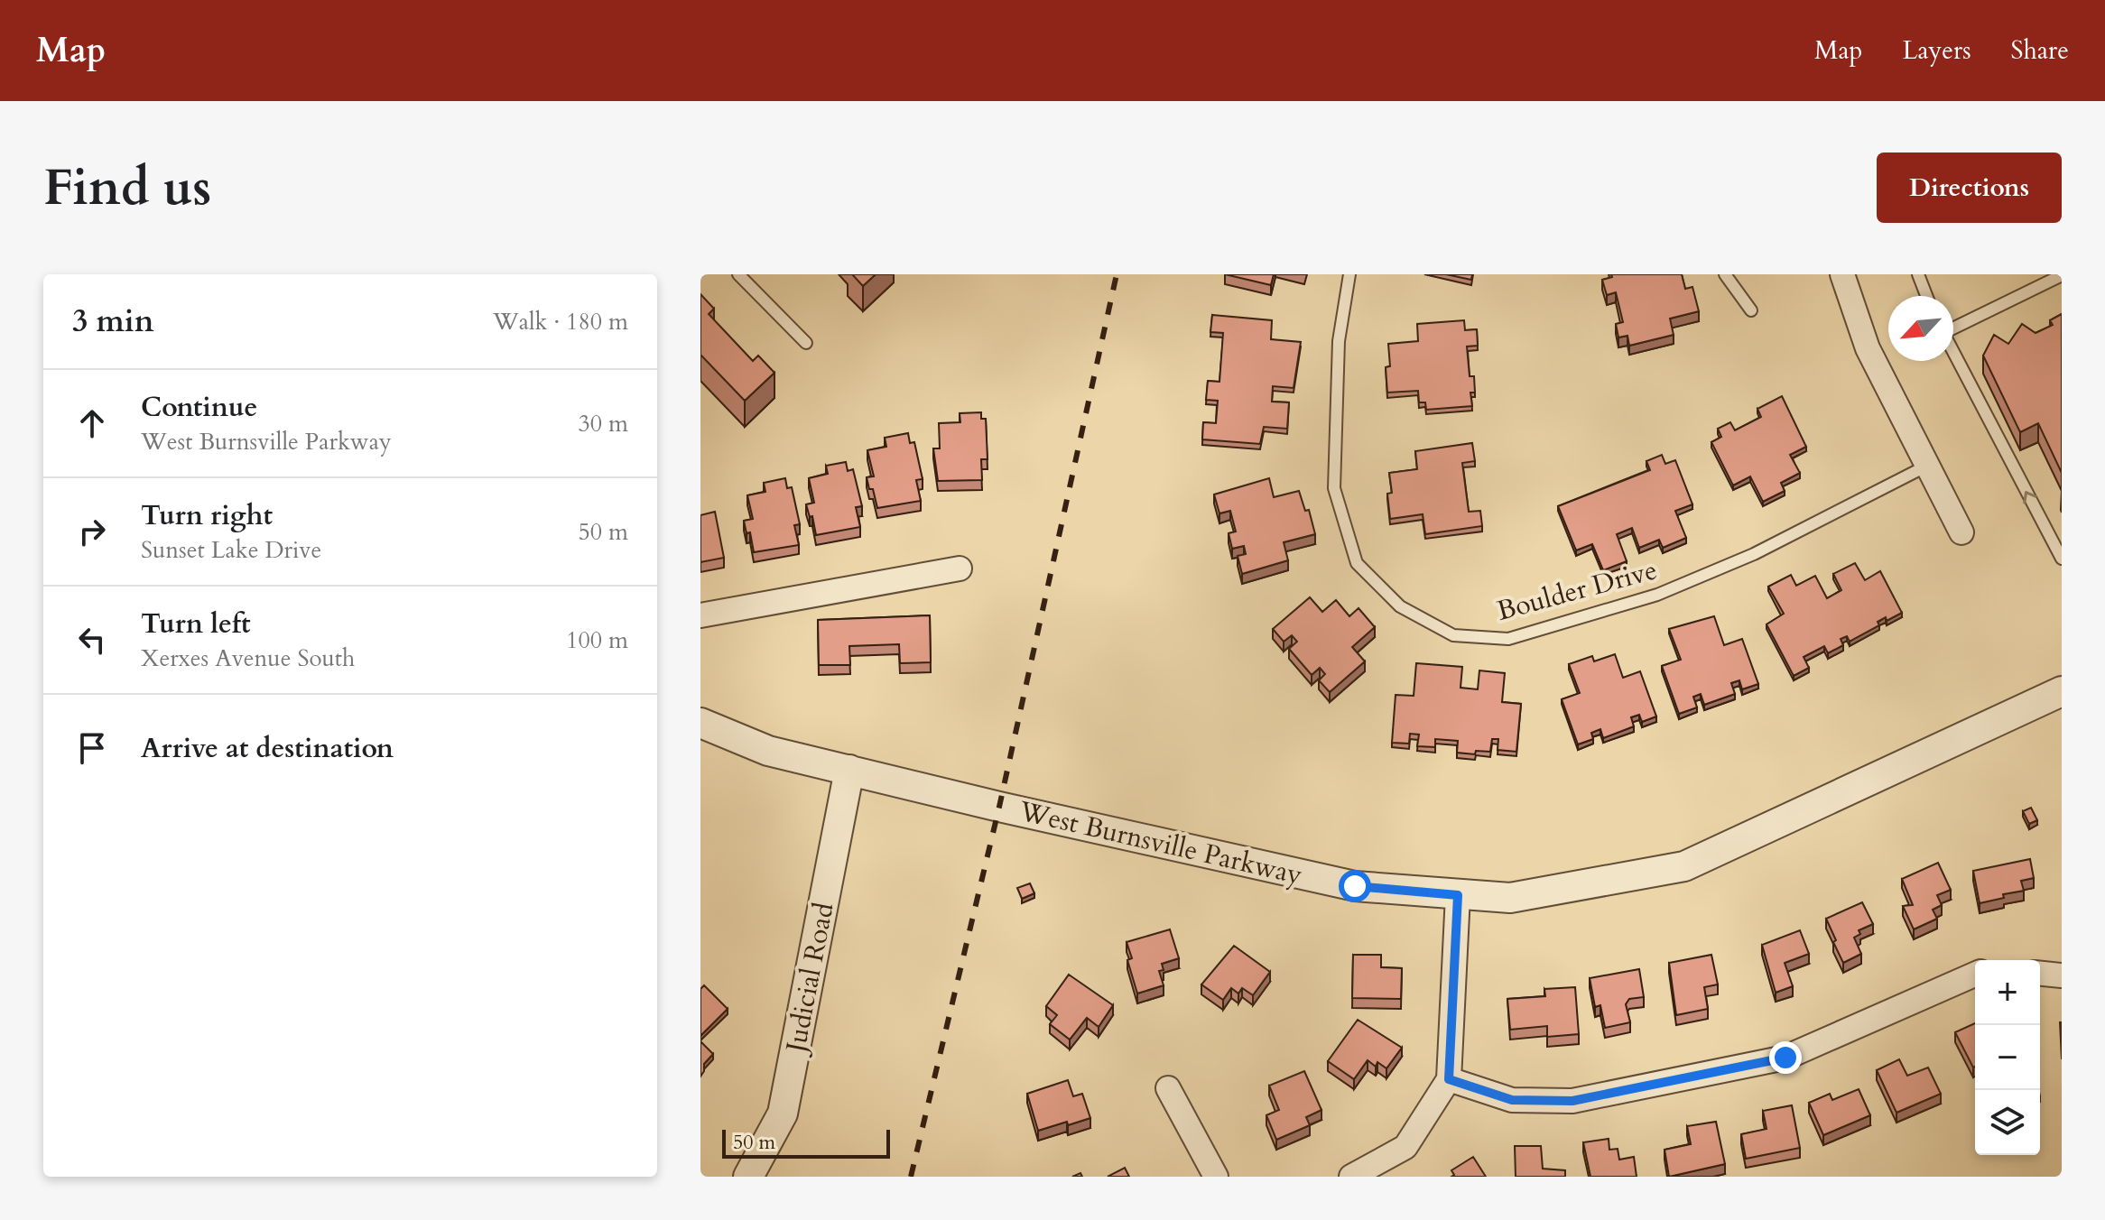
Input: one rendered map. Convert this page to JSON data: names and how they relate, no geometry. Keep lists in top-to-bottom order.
{
  "streets": {
    "street": ["West Burnsville Parkway", "Judicial Road"],
    "lane": ["Boulder Drive"]
  },
  "crossings": [
    ["West Burnsville Parkway", "Judicial Road"]
  ],
  "scale_bar": "50 m",
  "north": "bottom left",
  "page": {
    "header": "Map",
    "nav": ["Map", "Layers", "Share"],
    "buttons": "Directions",
    "title": "Find us",
    "heading": ["3 min", "Walk · 180 m"],
    "list": [
      ["Continue", "West Burnsville Parkway", "30 m"],
      ["Turn right", "Sunset Lake Drive", "50 m"],
      ["Turn left", "Xerxes Avenue South", "100 m"],
      "Arrive at destination"
    ],
    "map_buttons": ["+", "−"],
    "scale": "50 m"
  }
}
